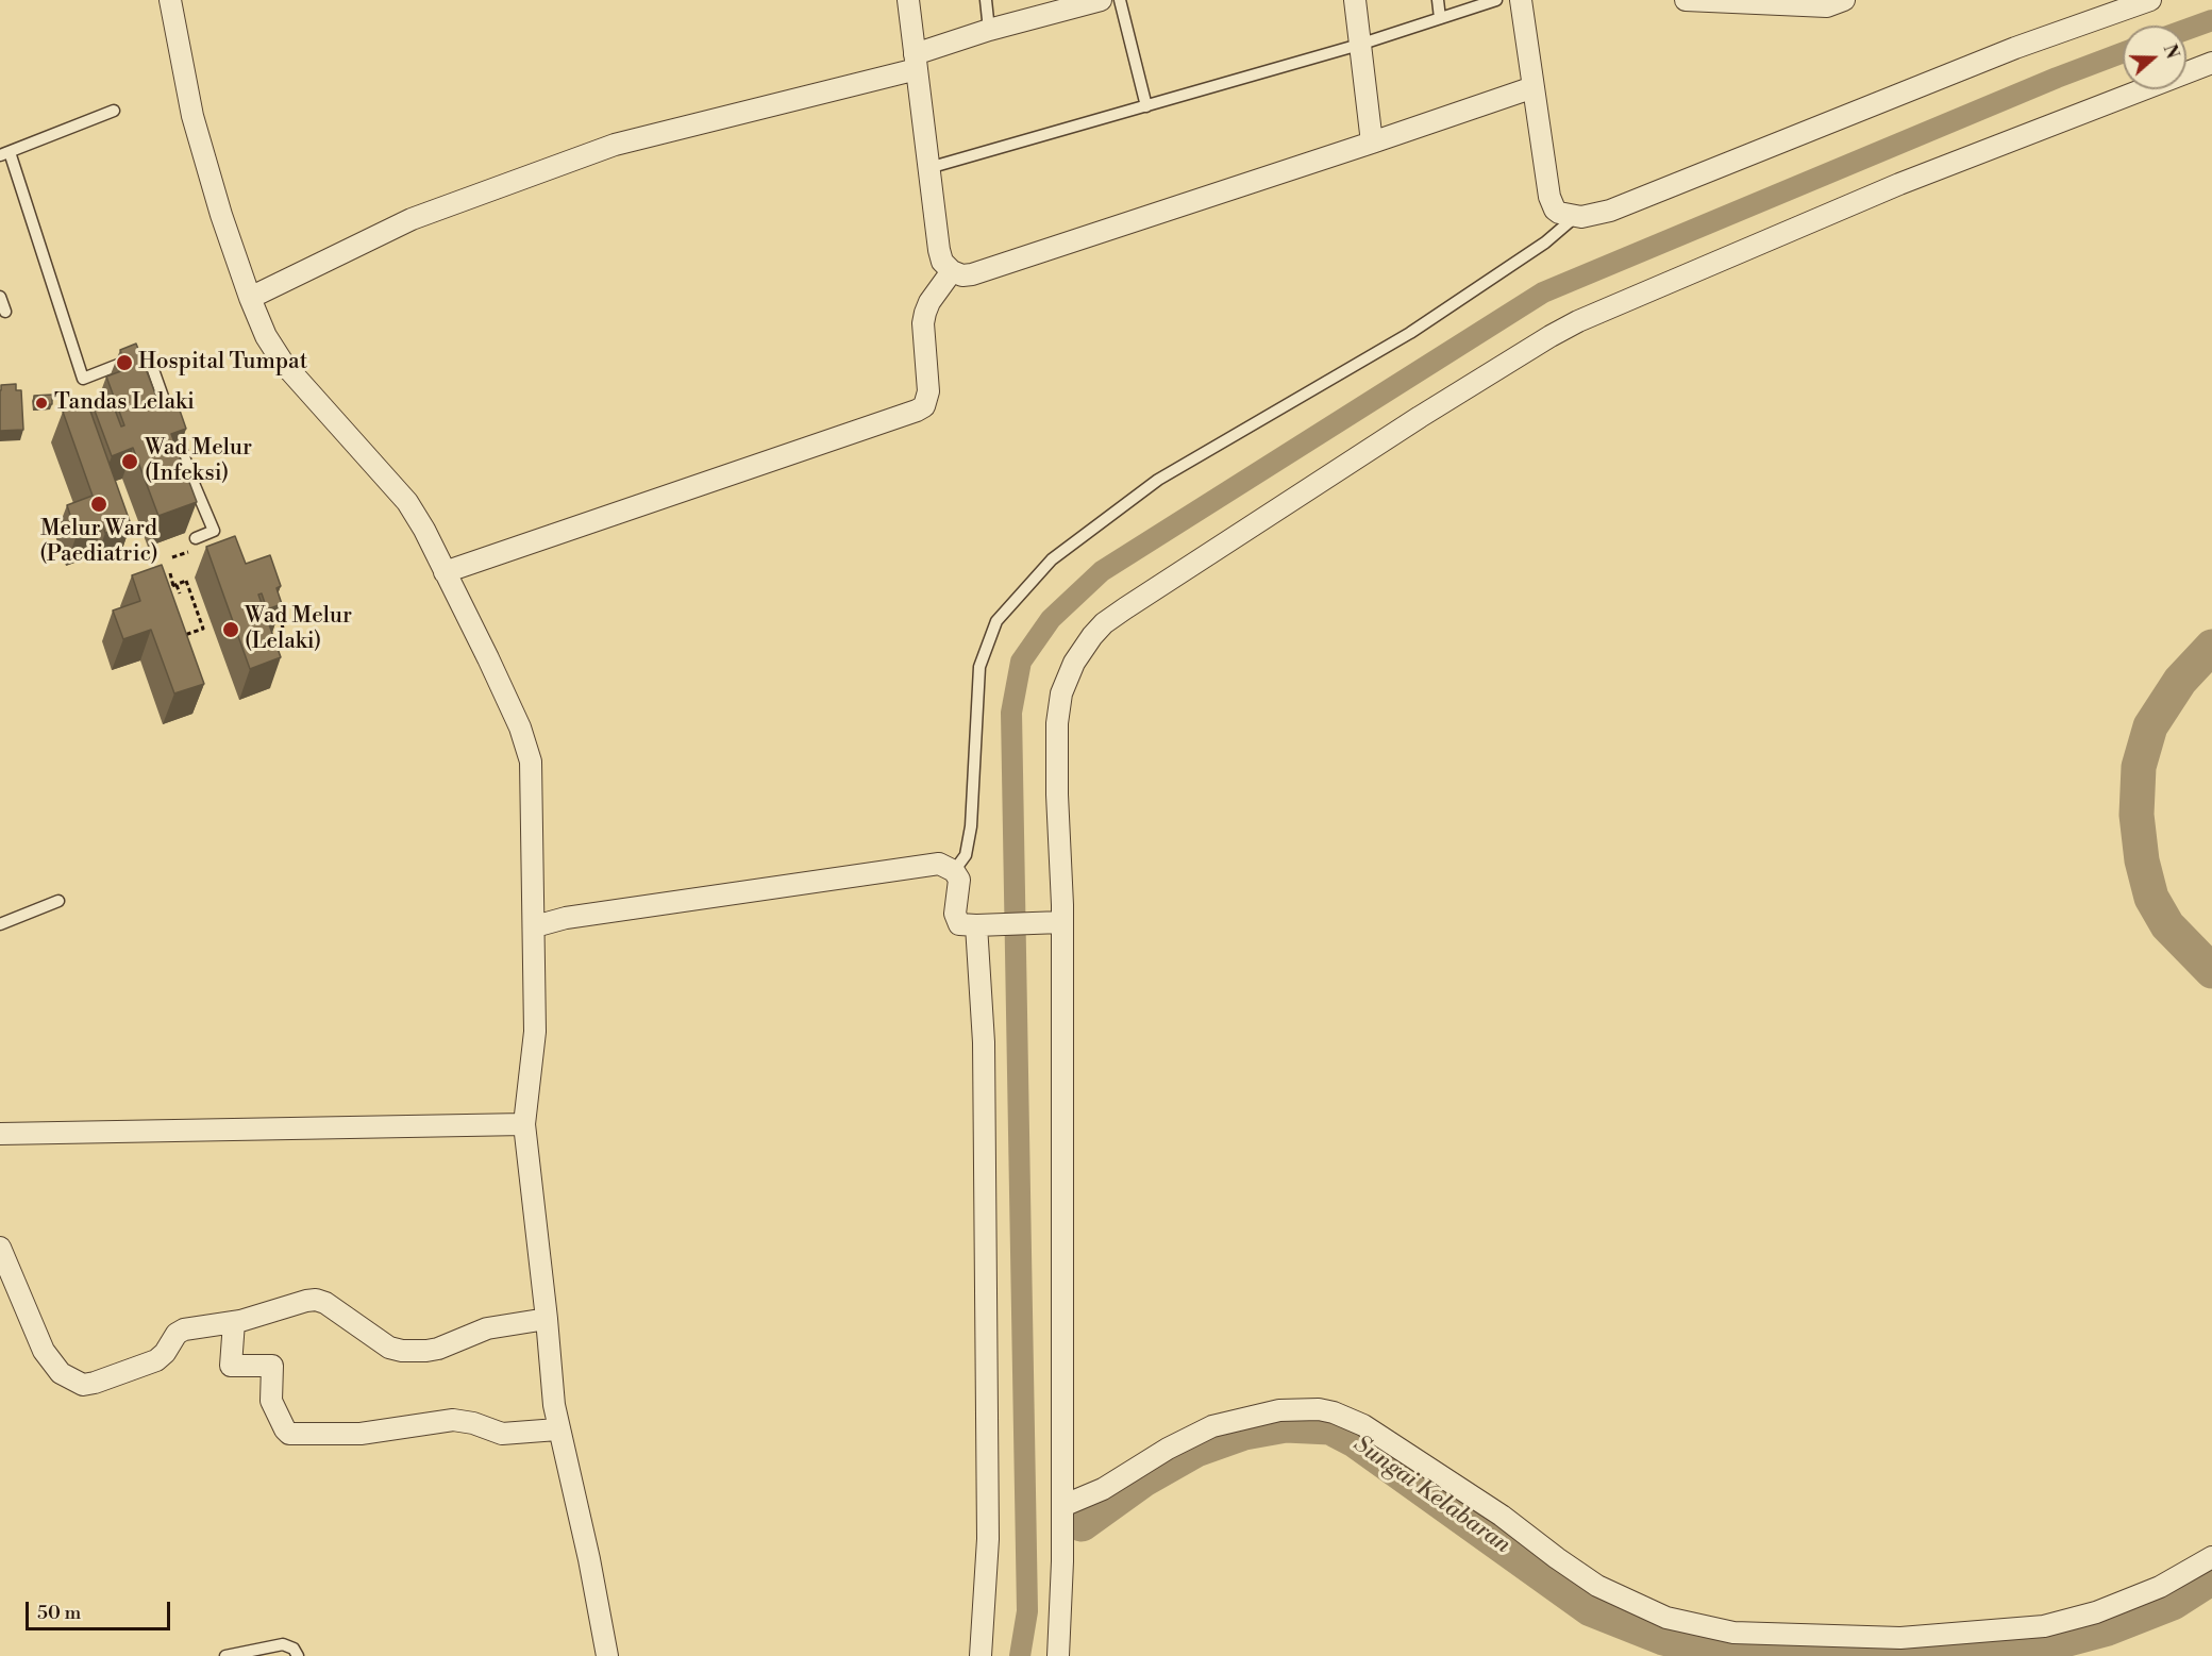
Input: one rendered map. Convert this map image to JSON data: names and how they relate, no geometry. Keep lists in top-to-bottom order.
{
  "water": ["Sungai Kelabaran"],
  "places": [
    "Hospital Tumpat",
    "Tandas Lelaki",
    "Wad Melur (Infeksi)",
    "Melur Ward (Paediatric)",
    "Wad Melur (Lelaki)"
  ],
  "scale_bar": "50 m",
  "north": "right"
}
